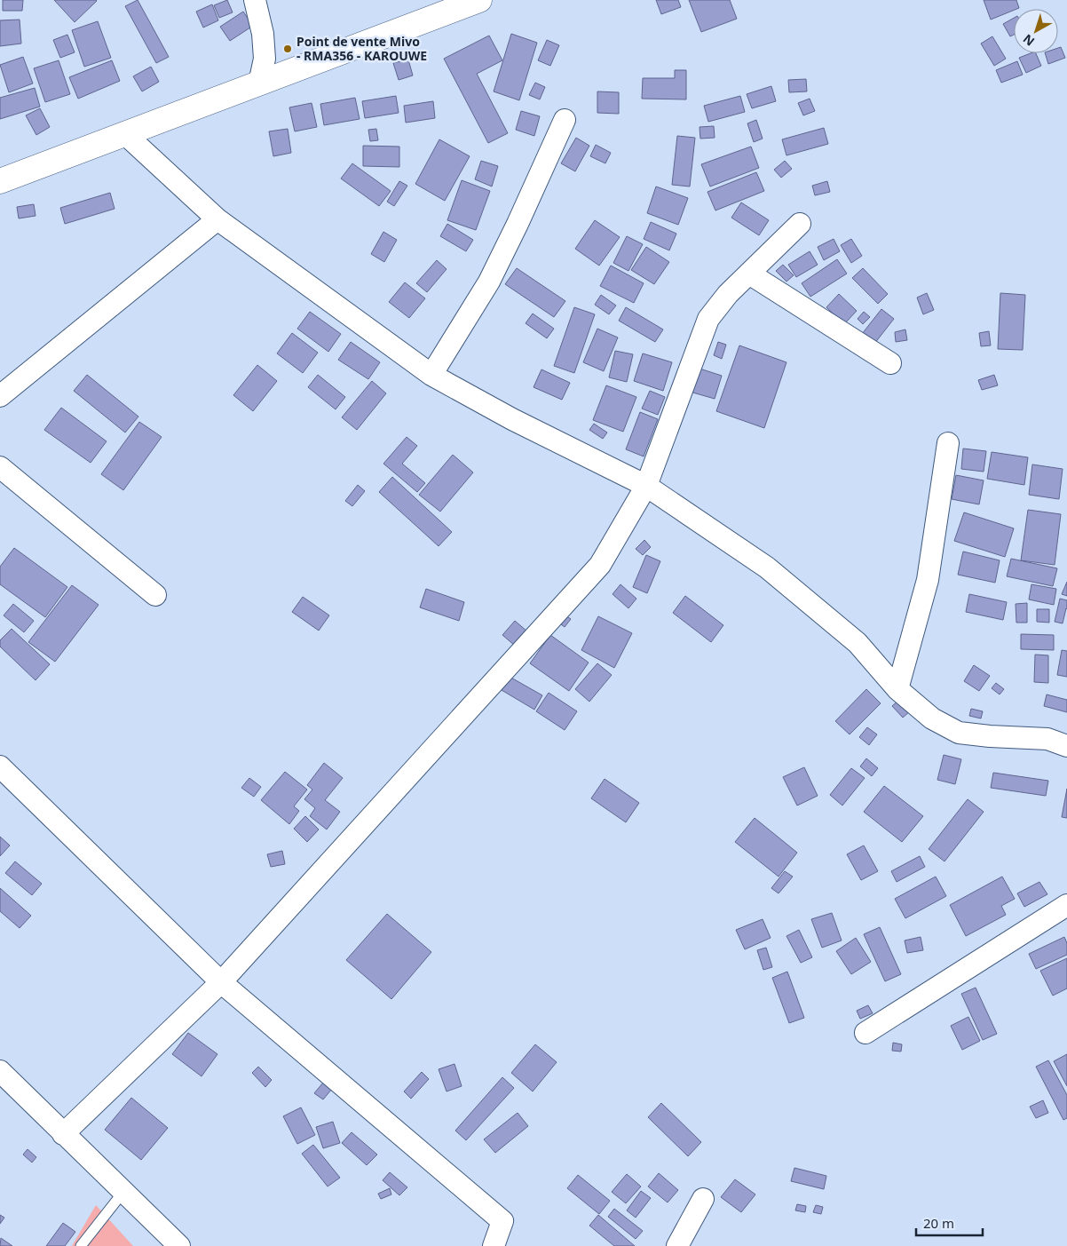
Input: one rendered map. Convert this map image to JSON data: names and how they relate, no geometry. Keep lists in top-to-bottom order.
{
  "places": ["Point de vente Mivo - RMA356 - KAROUWE"],
  "scale_bar": "20 m",
  "north": "bottom left"
}
